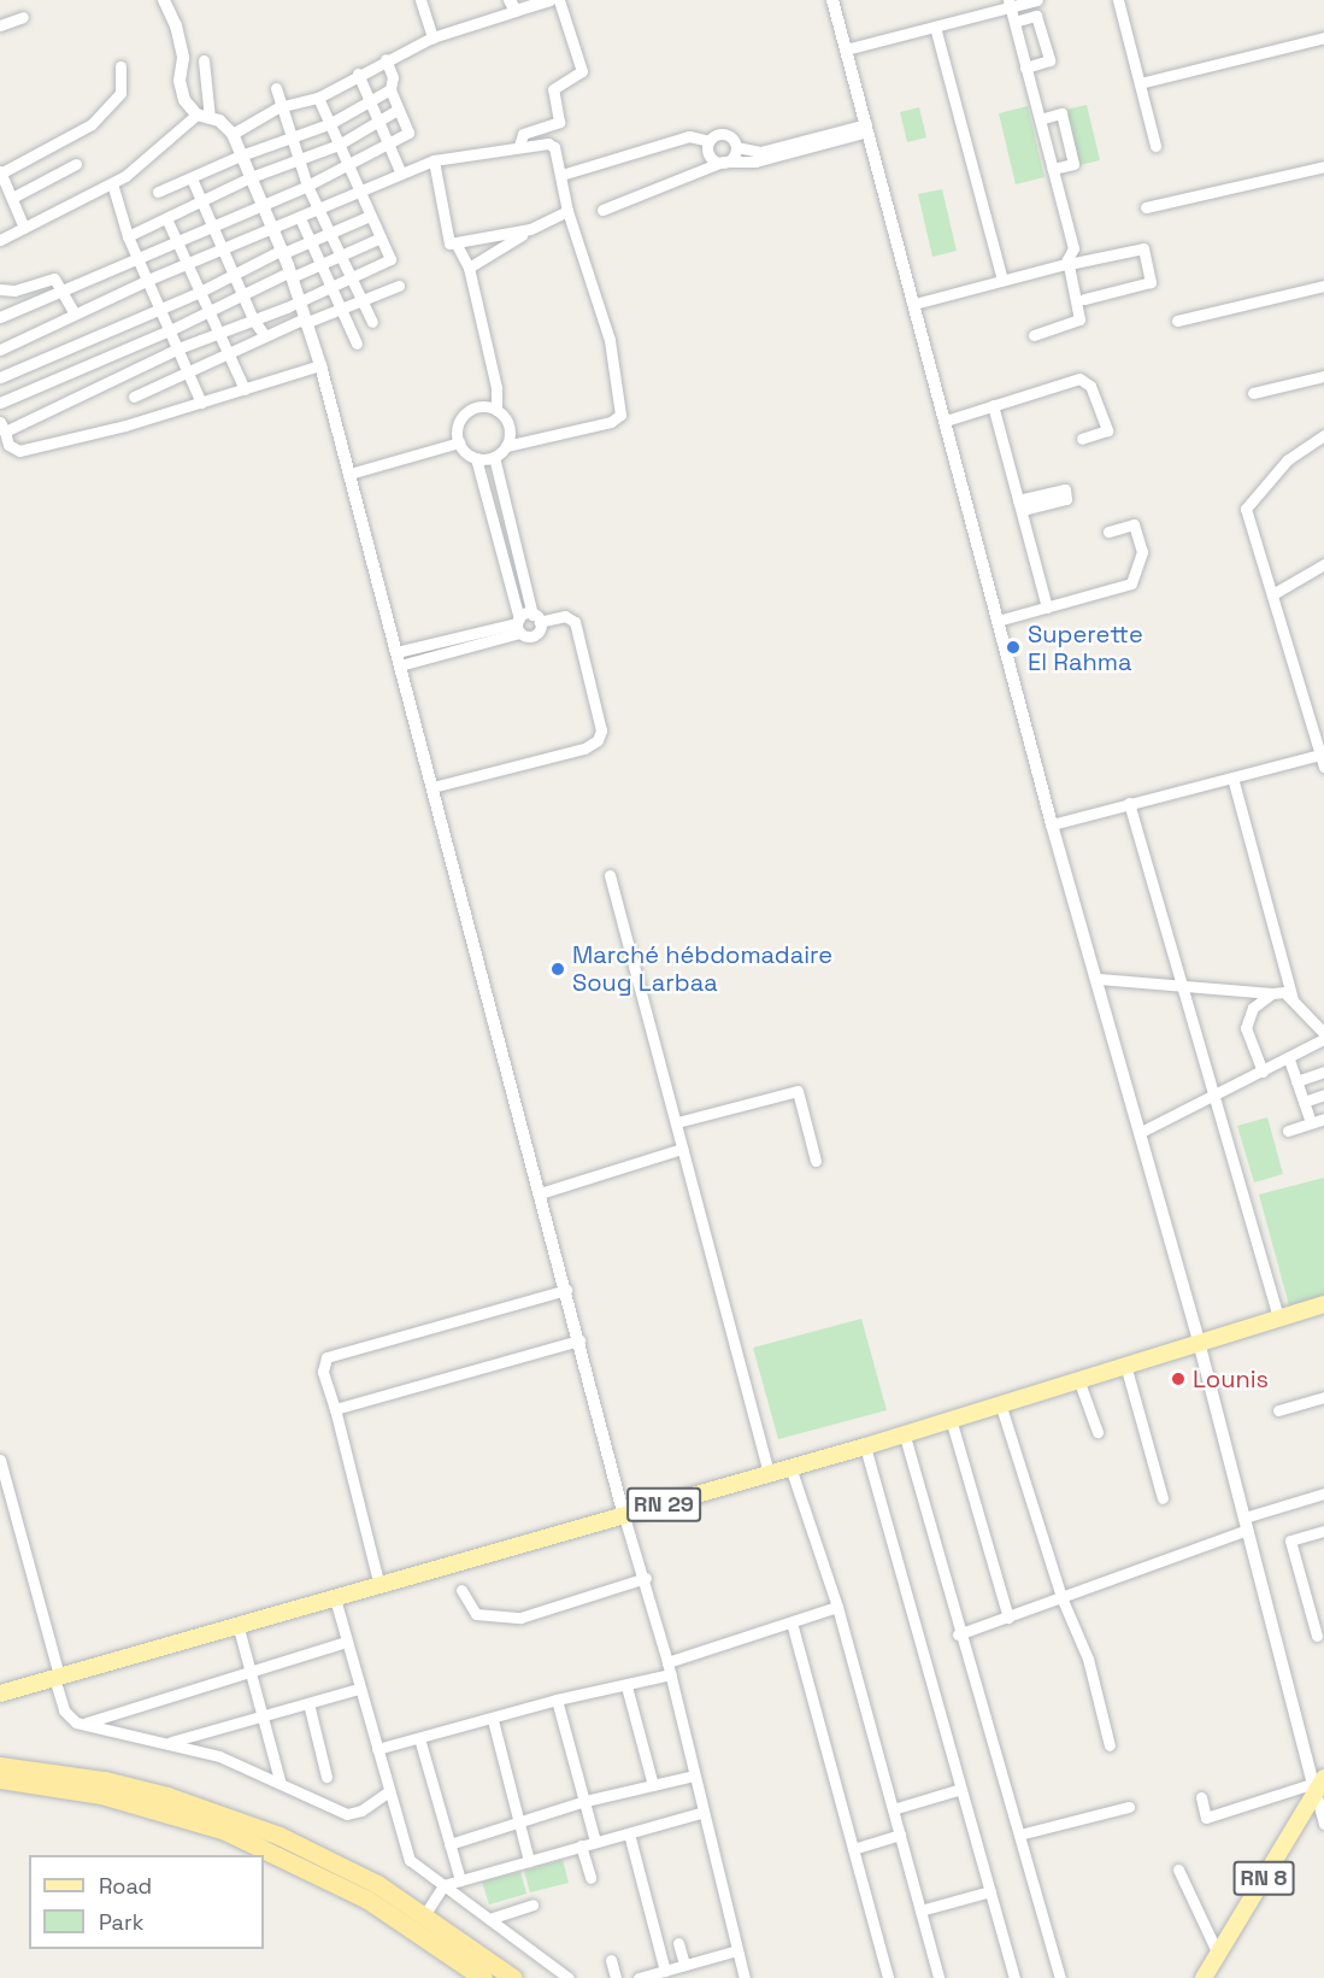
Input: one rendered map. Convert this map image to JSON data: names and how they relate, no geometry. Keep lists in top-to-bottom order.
{
  "streets": {
    "main road": ["RN 29", "RN 8"]
  },
  "places": ["Superette El Rahma", "Marché hébdomadaire Soug Larbaa", "Lounis"],
  "legend": ["Road", "Park"]
}
